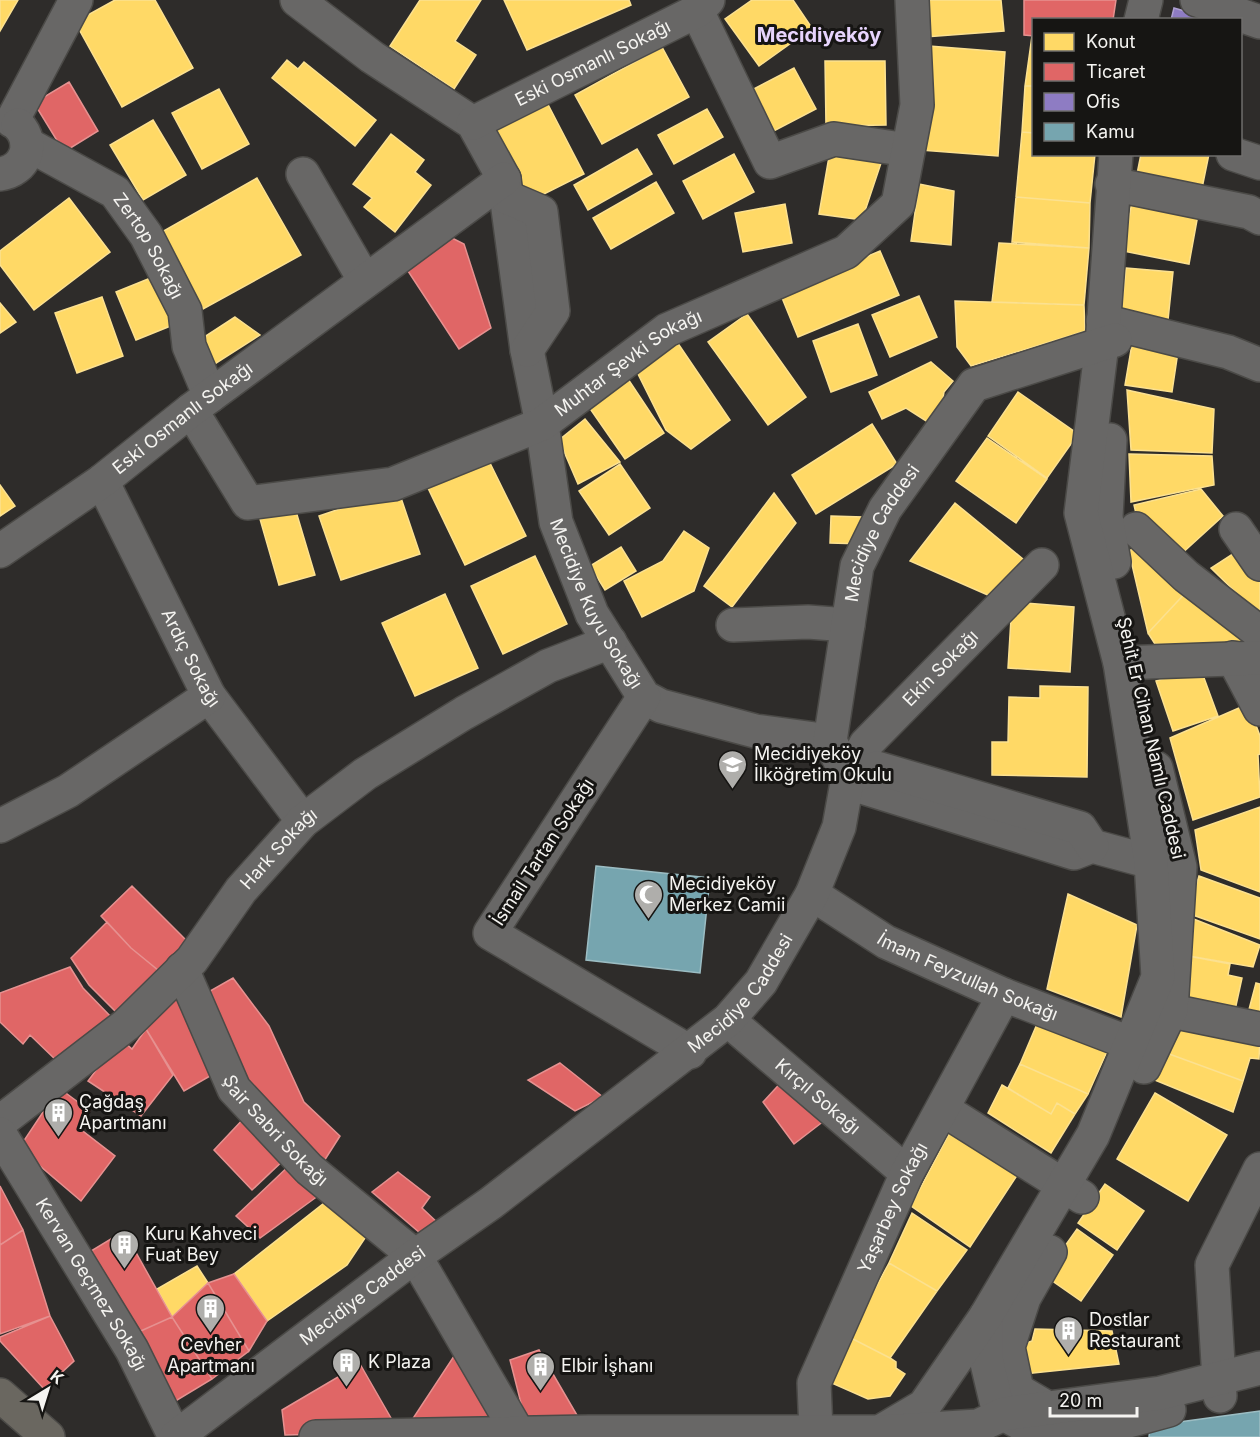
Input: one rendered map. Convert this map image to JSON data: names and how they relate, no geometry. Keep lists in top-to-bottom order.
{
  "streets": {
    "street": [
      "Eski Osmanlı Sokağı",
      "Zertop Sokağı",
      "Muhtar Şevki Sokağı",
      "Mecidiye Caddesi",
      "Mecidiye Kuyu Sokağı",
      "Ardıç Sokağı",
      "Ekin Sokağı",
      "Şehit Er Cihan Namlı Caddesi",
      "Hark Sokağı",
      "İsmail Tartan Sokağı",
      "İmam Feyzullah Sokağı",
      "Kırçıl Sokağı",
      "Şair Sabri Sokağı",
      "Yaşarbey Sokağı",
      "Kervan Geçmez Sokağı"
    ]
  },
  "crossings": [
    ["Eski Osmanlı Sokağı", "Zertop Sokağı"],
    ["Eski Osmanlı Sokağı", "Muhtar Şevki Sokağı"],
    ["Eski Osmanlı Sokağı", "Mecidiye Kuyu Sokağı"],
    ["Eski Osmanlı Sokağı", "Ardıç Sokağı"],
    ["Zertop Sokağı", "Muhtar Şevki Sokağı"],
    ["Muhtar Şevki Sokağı", "Mecidiye Kuyu Sokağı"],
    ["Mecidiye Caddesi", "Mecidiye Kuyu Sokağı"],
    ["Mecidiye Caddesi", "Ekin Sokağı"],
    ["Mecidiye Caddesi", "Şehit Er Cihan Namlı Caddesi"],
    ["Mecidiye Caddesi", "İsmail Tartan Sokağı"],
    ["Mecidiye Caddesi", "İmam Feyzullah Sokağı"],
    ["Mecidiye Caddesi", "Kırçıl Sokağı"],
    ["Mecidiye Caddesi", "Şair Sabri Sokağı"],
    ["Mecidiye Caddesi", "Kervan Geçmez Sokağı"],
    ["Mecidiye Kuyu Sokağı", "Hark Sokağı"],
    ["Mecidiye Kuyu Sokağı", "İsmail Tartan Sokağı"],
    ["Ardıç Sokağı", "Hark Sokağı"],
    ["Şehit Er Cihan Namlı Caddesi", "İmam Feyzullah Sokağı"],
    ["Hark Sokağı", "Şair Sabri Sokağı"],
    ["İmam Feyzullah Sokağı", "Yaşarbey Sokağı"],
    ["Kırçıl Sokağı", "Yaşarbey Sokağı"]
  ],
  "districts": ["Mecidiyeköy"],
  "places": {
    "school or university": ["Mecidiyeköy İlköğretim Okulu"],
    "mosque": ["Mecidiyeköy Merkez Camii"],
    "building": [
      "Çağdaş Apartmanı",
      "Kuru Kahveci Fuat Bey",
      "Cevher Apartmanı",
      "Dostlar Restaurant",
      "K Plaza",
      "Elbir İşhanı"
    ]
  },
  "legend": [
    "Konut",
    "Ticaret",
    "Ofis",
    "Kamu"
  ],
  "scale_bar": "20 m",
  "north": "top right"
}
